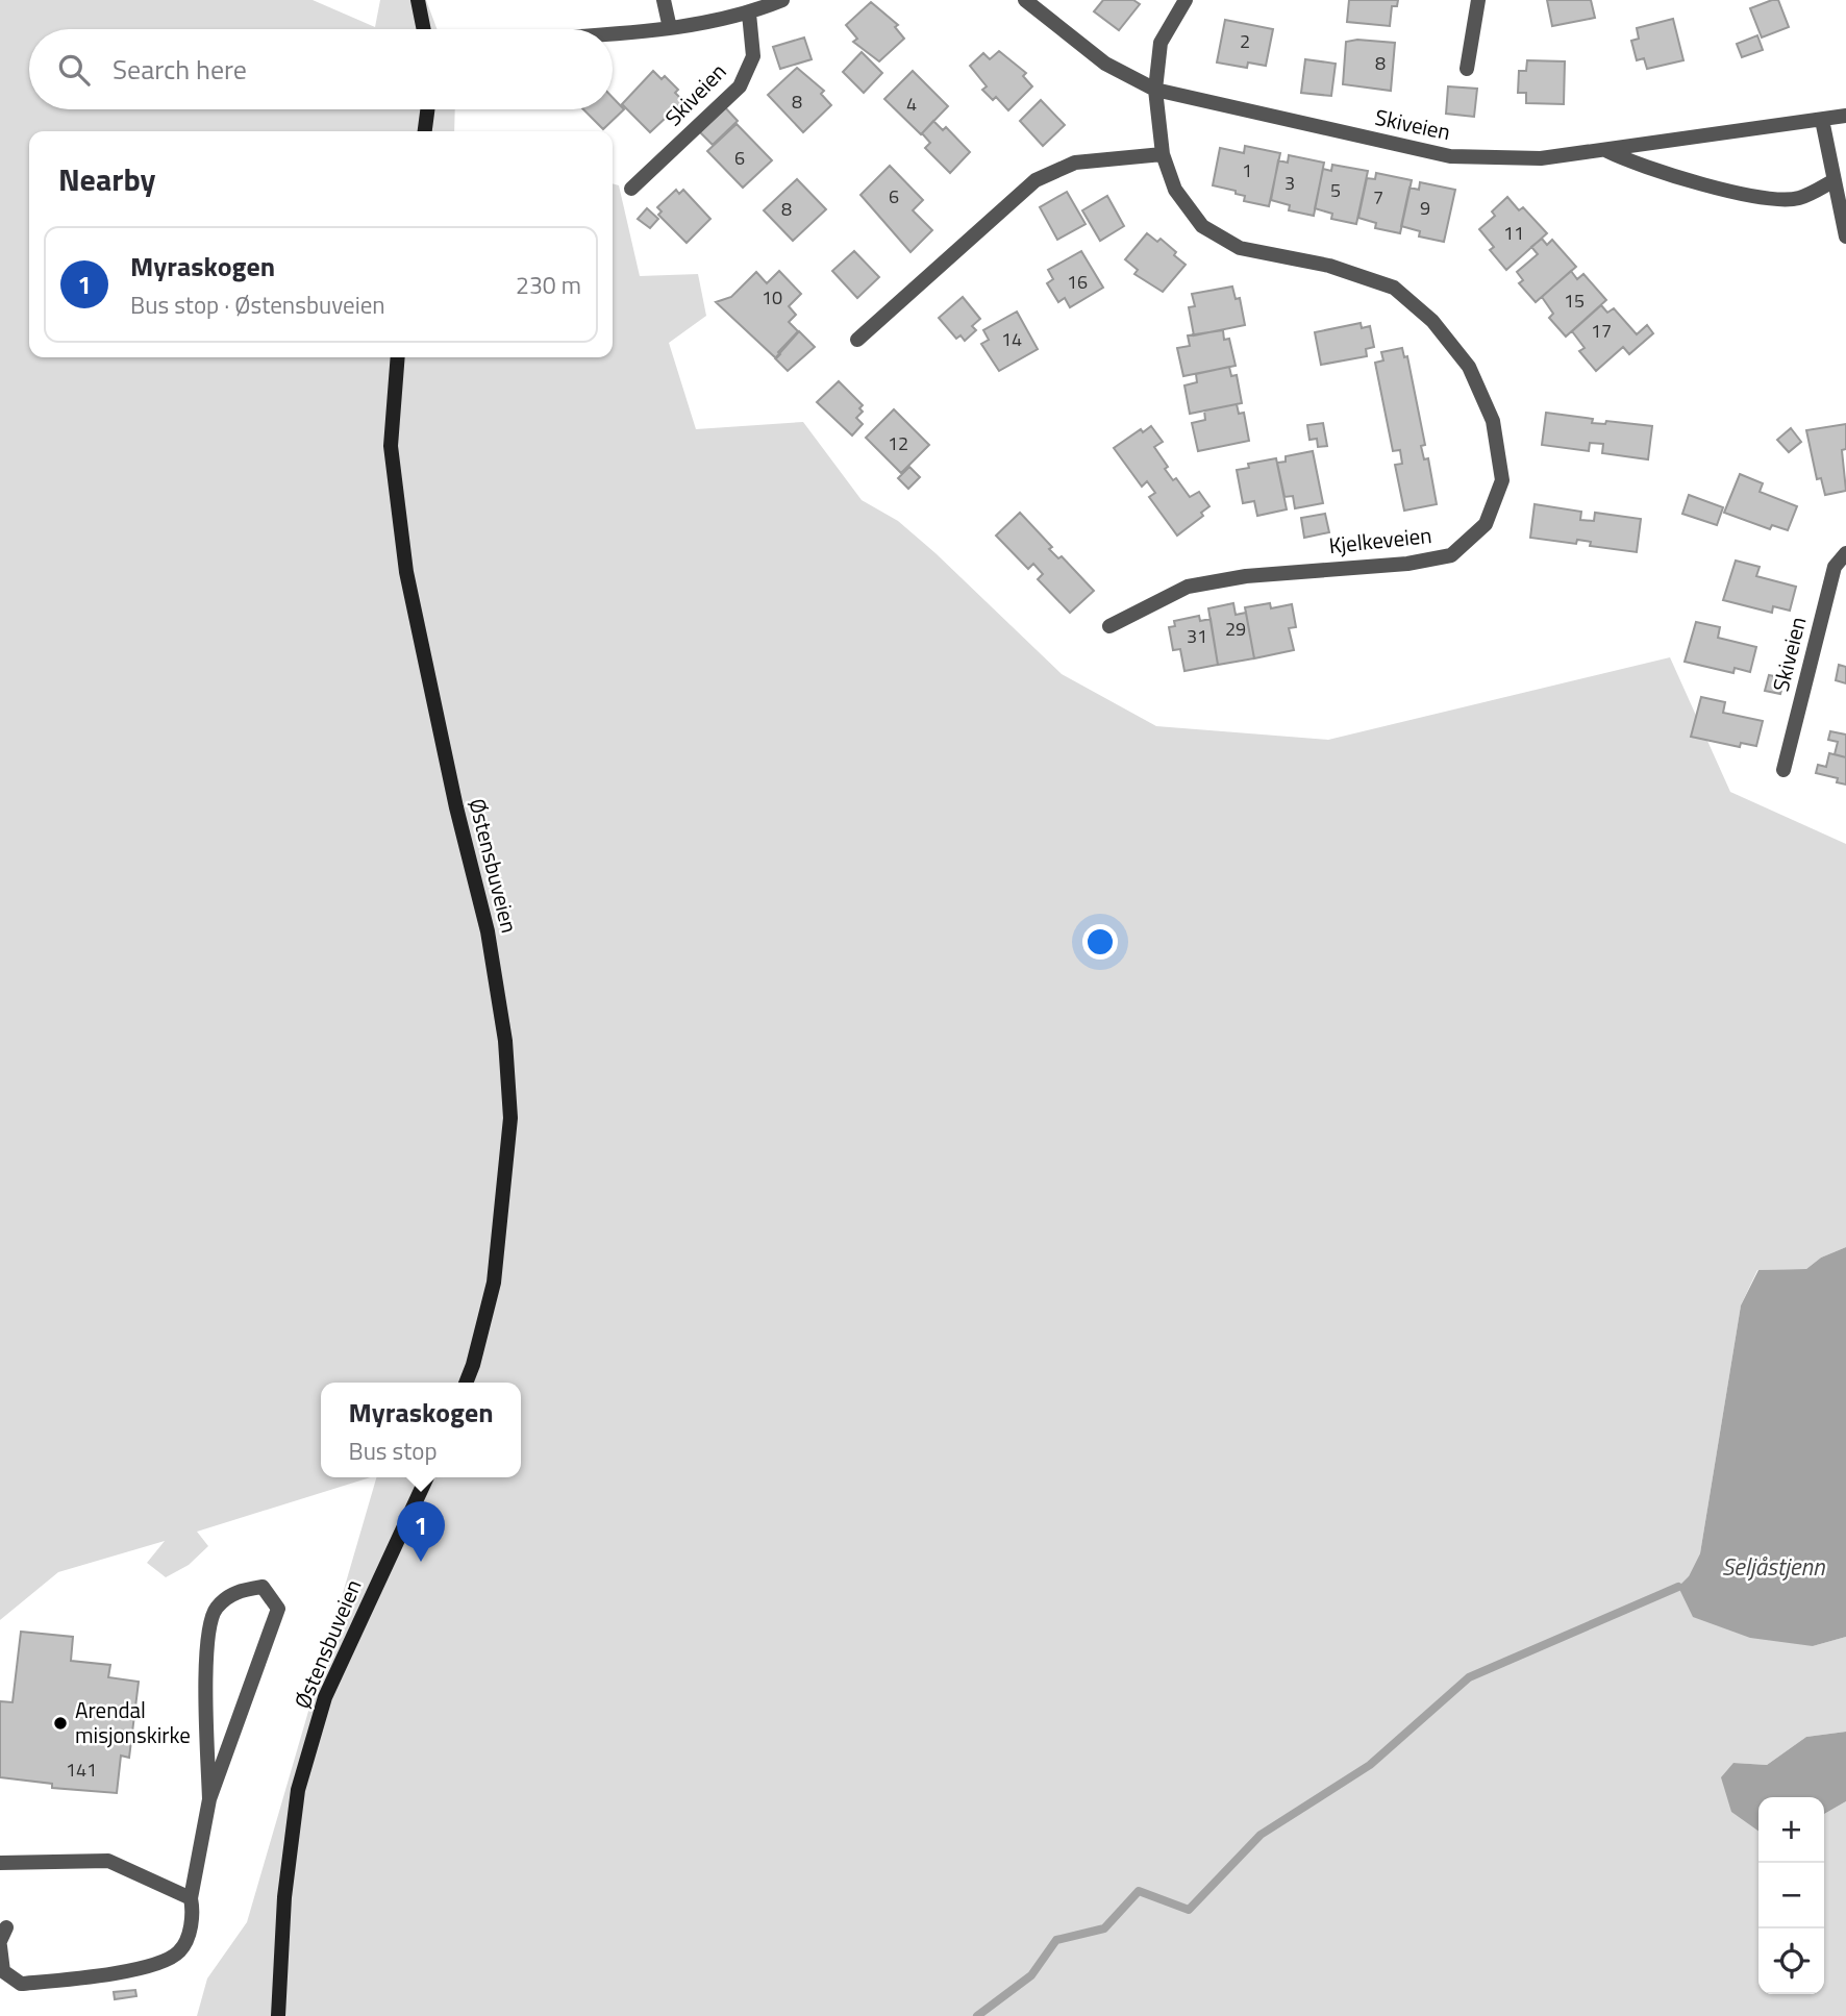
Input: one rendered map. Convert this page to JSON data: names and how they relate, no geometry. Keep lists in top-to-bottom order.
{
  "streets": {
    "main road": ["Østensbuveien"],
    "street": ["Skiveien", "Kjelkeveien"]
  },
  "crossings": [
    ["Skiveien", "Kjelkeveien"]
  ],
  "water": ["Seljåstjenn"],
  "places": ["Arendal misjonskirke"],
  "house_numbers": [
    "2",
    "8",
    "8",
    "4",
    "6",
    "1",
    "3",
    "5",
    "6",
    "7",
    "9",
    "8",
    "11",
    "16",
    "10",
    "15",
    "17",
    "14",
    "12",
    "29",
    "31",
    "141"
  ],
  "page": {
    "search": "Search here",
    "heading": "Nearby",
    "list": [
      {
        "mark": "1",
        "name": "Myraskogen",
        "note": "Bus stop · Østensbuveien",
        "value": "230 m"
      }
    ],
    "popup": ["Myraskogen", "Bus stop"],
    "pins": "1",
    "map_buttons": ["+", "−"]
  }
}
